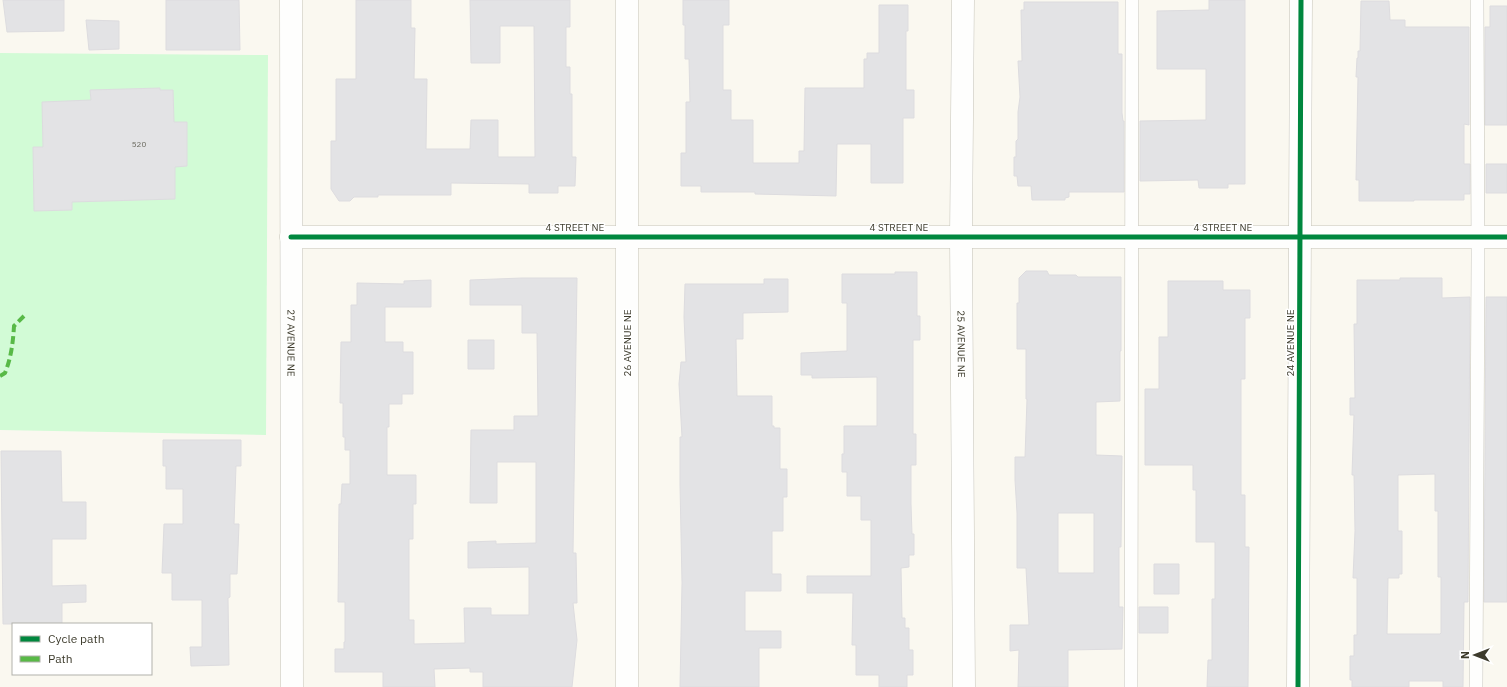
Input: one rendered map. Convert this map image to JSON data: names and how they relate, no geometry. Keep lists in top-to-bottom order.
{
  "streets": {
    "street": [
      "4 STREET NE",
      "27 AVENUE NE",
      "26 AVENUE NE",
      "25 AVENUE NE",
      "24 AVENUE NE"
    ]
  },
  "crossings": [
    ["4 STREET NE", "27 AVENUE NE"],
    ["4 STREET NE", "26 AVENUE NE"],
    ["4 STREET NE", "25 AVENUE NE"],
    ["4 STREET NE", "24 AVENUE NE"]
  ],
  "house_numbers": ["520"],
  "legend": ["Cycle path", "Path"],
  "north": "left"
}
